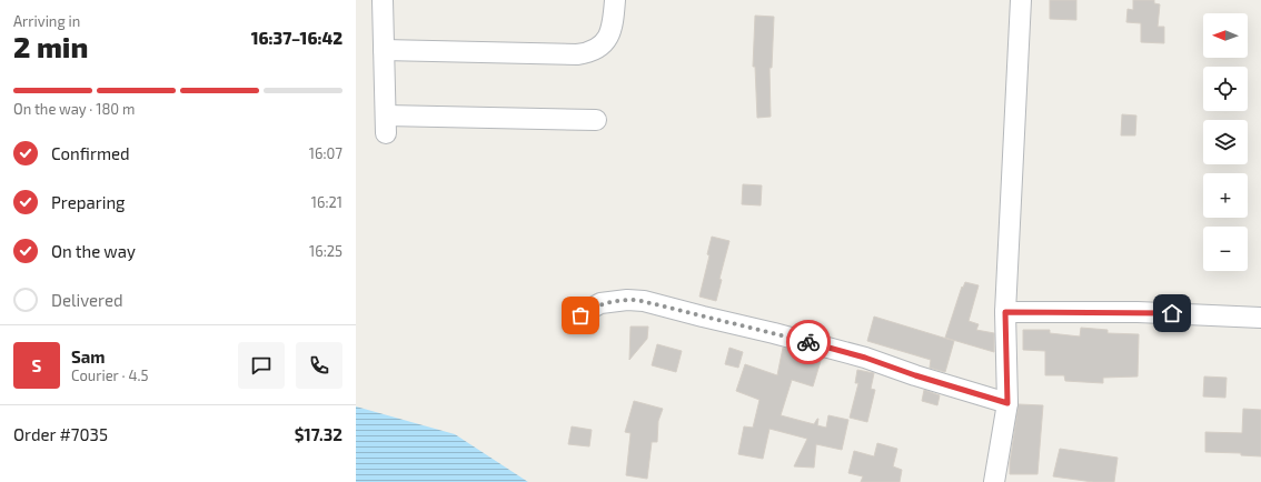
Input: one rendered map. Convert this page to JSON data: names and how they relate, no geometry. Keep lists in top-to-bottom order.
{
  "north": "left",
  "page": {
    "heading": ["2 min", "Arriving in", "16:37–16:42"],
    "panel": [
      "Sam",
      "Courier · 4.5",
      "Order #7035",
      "$17.32"
    ],
    "map_buttons": ["+", "−"],
    "bar": "On the way · 180 m",
    "list": [
      ["Confirmed", "16:07"],
      ["Preparing", "16:21"],
      ["On the way", "16:25"],
      "Delivered"
    ],
    "round": "S"
  }
}
